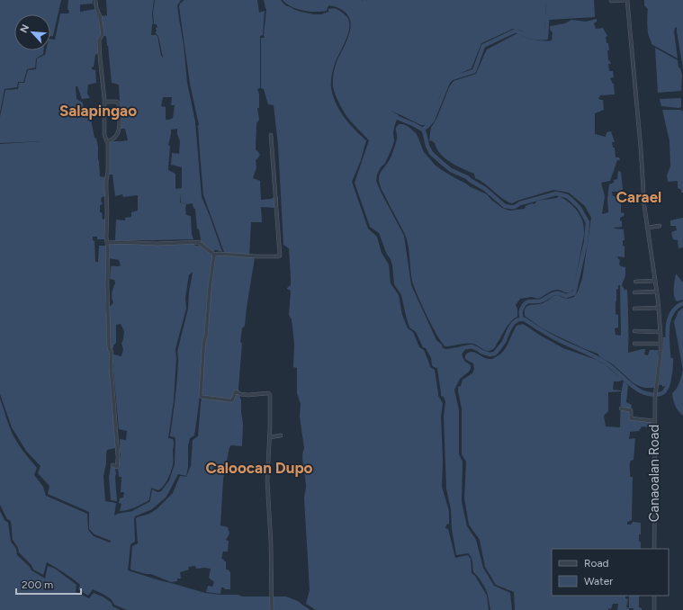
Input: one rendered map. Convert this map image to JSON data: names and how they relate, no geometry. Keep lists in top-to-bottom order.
{
  "streets": {
    "street": ["Canaoalan Road"]
  },
  "districts": ["Salapingao", "Carael", "Caloocan Dupo"],
  "legend": ["Road", "Water"],
  "scale_bar": "200 m",
  "north": "top left"
}
